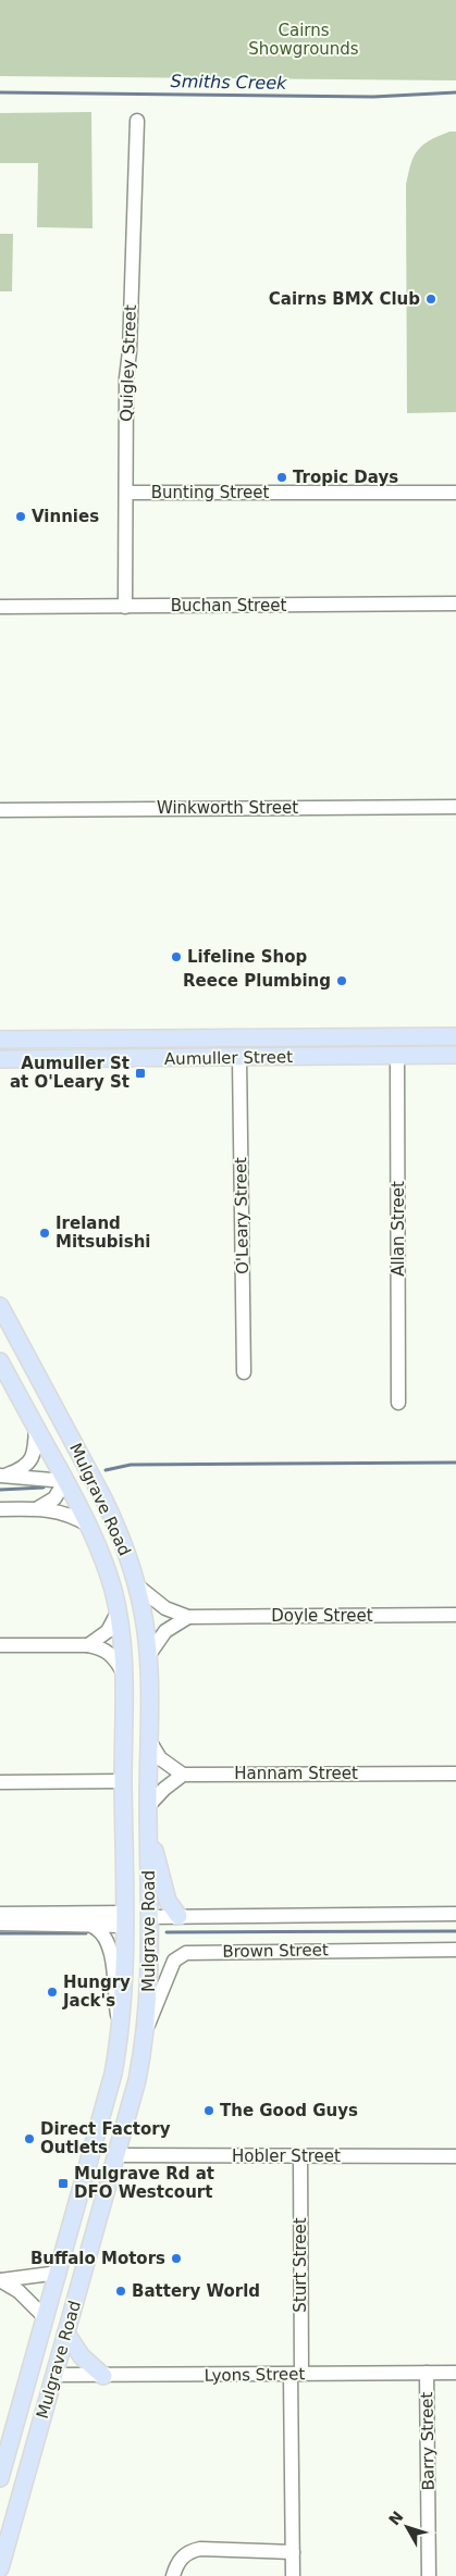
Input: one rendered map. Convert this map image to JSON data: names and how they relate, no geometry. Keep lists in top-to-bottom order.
{
  "streets": {
    "main road": ["Aumuller Street", "Mulgrave Road"],
    "street": [
      "Quigley Street",
      "Bunting Street",
      "Buchan Street",
      "Winkworth Street",
      "O'Leary Street",
      "Allan Street",
      "Doyle Street",
      "Hannam Street",
      "Brown Street",
      "Hobler Street",
      "Sturt Street",
      "Lyons Street",
      "Barry Street"
    ]
  },
  "crossings": [
    ["Quigley Street", "Bunting Street"],
    ["Quigley Street", "Buchan Street"],
    ["Aumuller Street", "O'Leary Street"],
    ["Aumuller Street", "Allan Street"],
    ["Mulgrave Road", "Doyle Street"],
    ["Mulgrave Road", "Brown Street"],
    ["Mulgrave Road", "Hobler Street"],
    ["Mulgrave Road", "Lyons Street"],
    ["Hobler Street", "Sturt Street"],
    ["Sturt Street", "Lyons Street"],
    ["Lyons Street", "Barry Street"]
  ],
  "water": ["Smiths Creek"],
  "parks": ["Cairns Showgrounds"],
  "places": {
    "other": [
      "Cairns BMX Club",
      "Tropic Days",
      "Vinnies",
      "Lifeline Shop",
      "Reece Plumbing",
      "Ireland Mitsubishi",
      "Hungry Jack's",
      "The Good Guys",
      "Direct Factory Outlets",
      "Buffalo Motors",
      "Battery World"
    ],
    "transit": ["Aumuller St at O'Leary St", "Mulgrave Rd at DFO Westcourt"]
  },
  "north": "top left"
}
